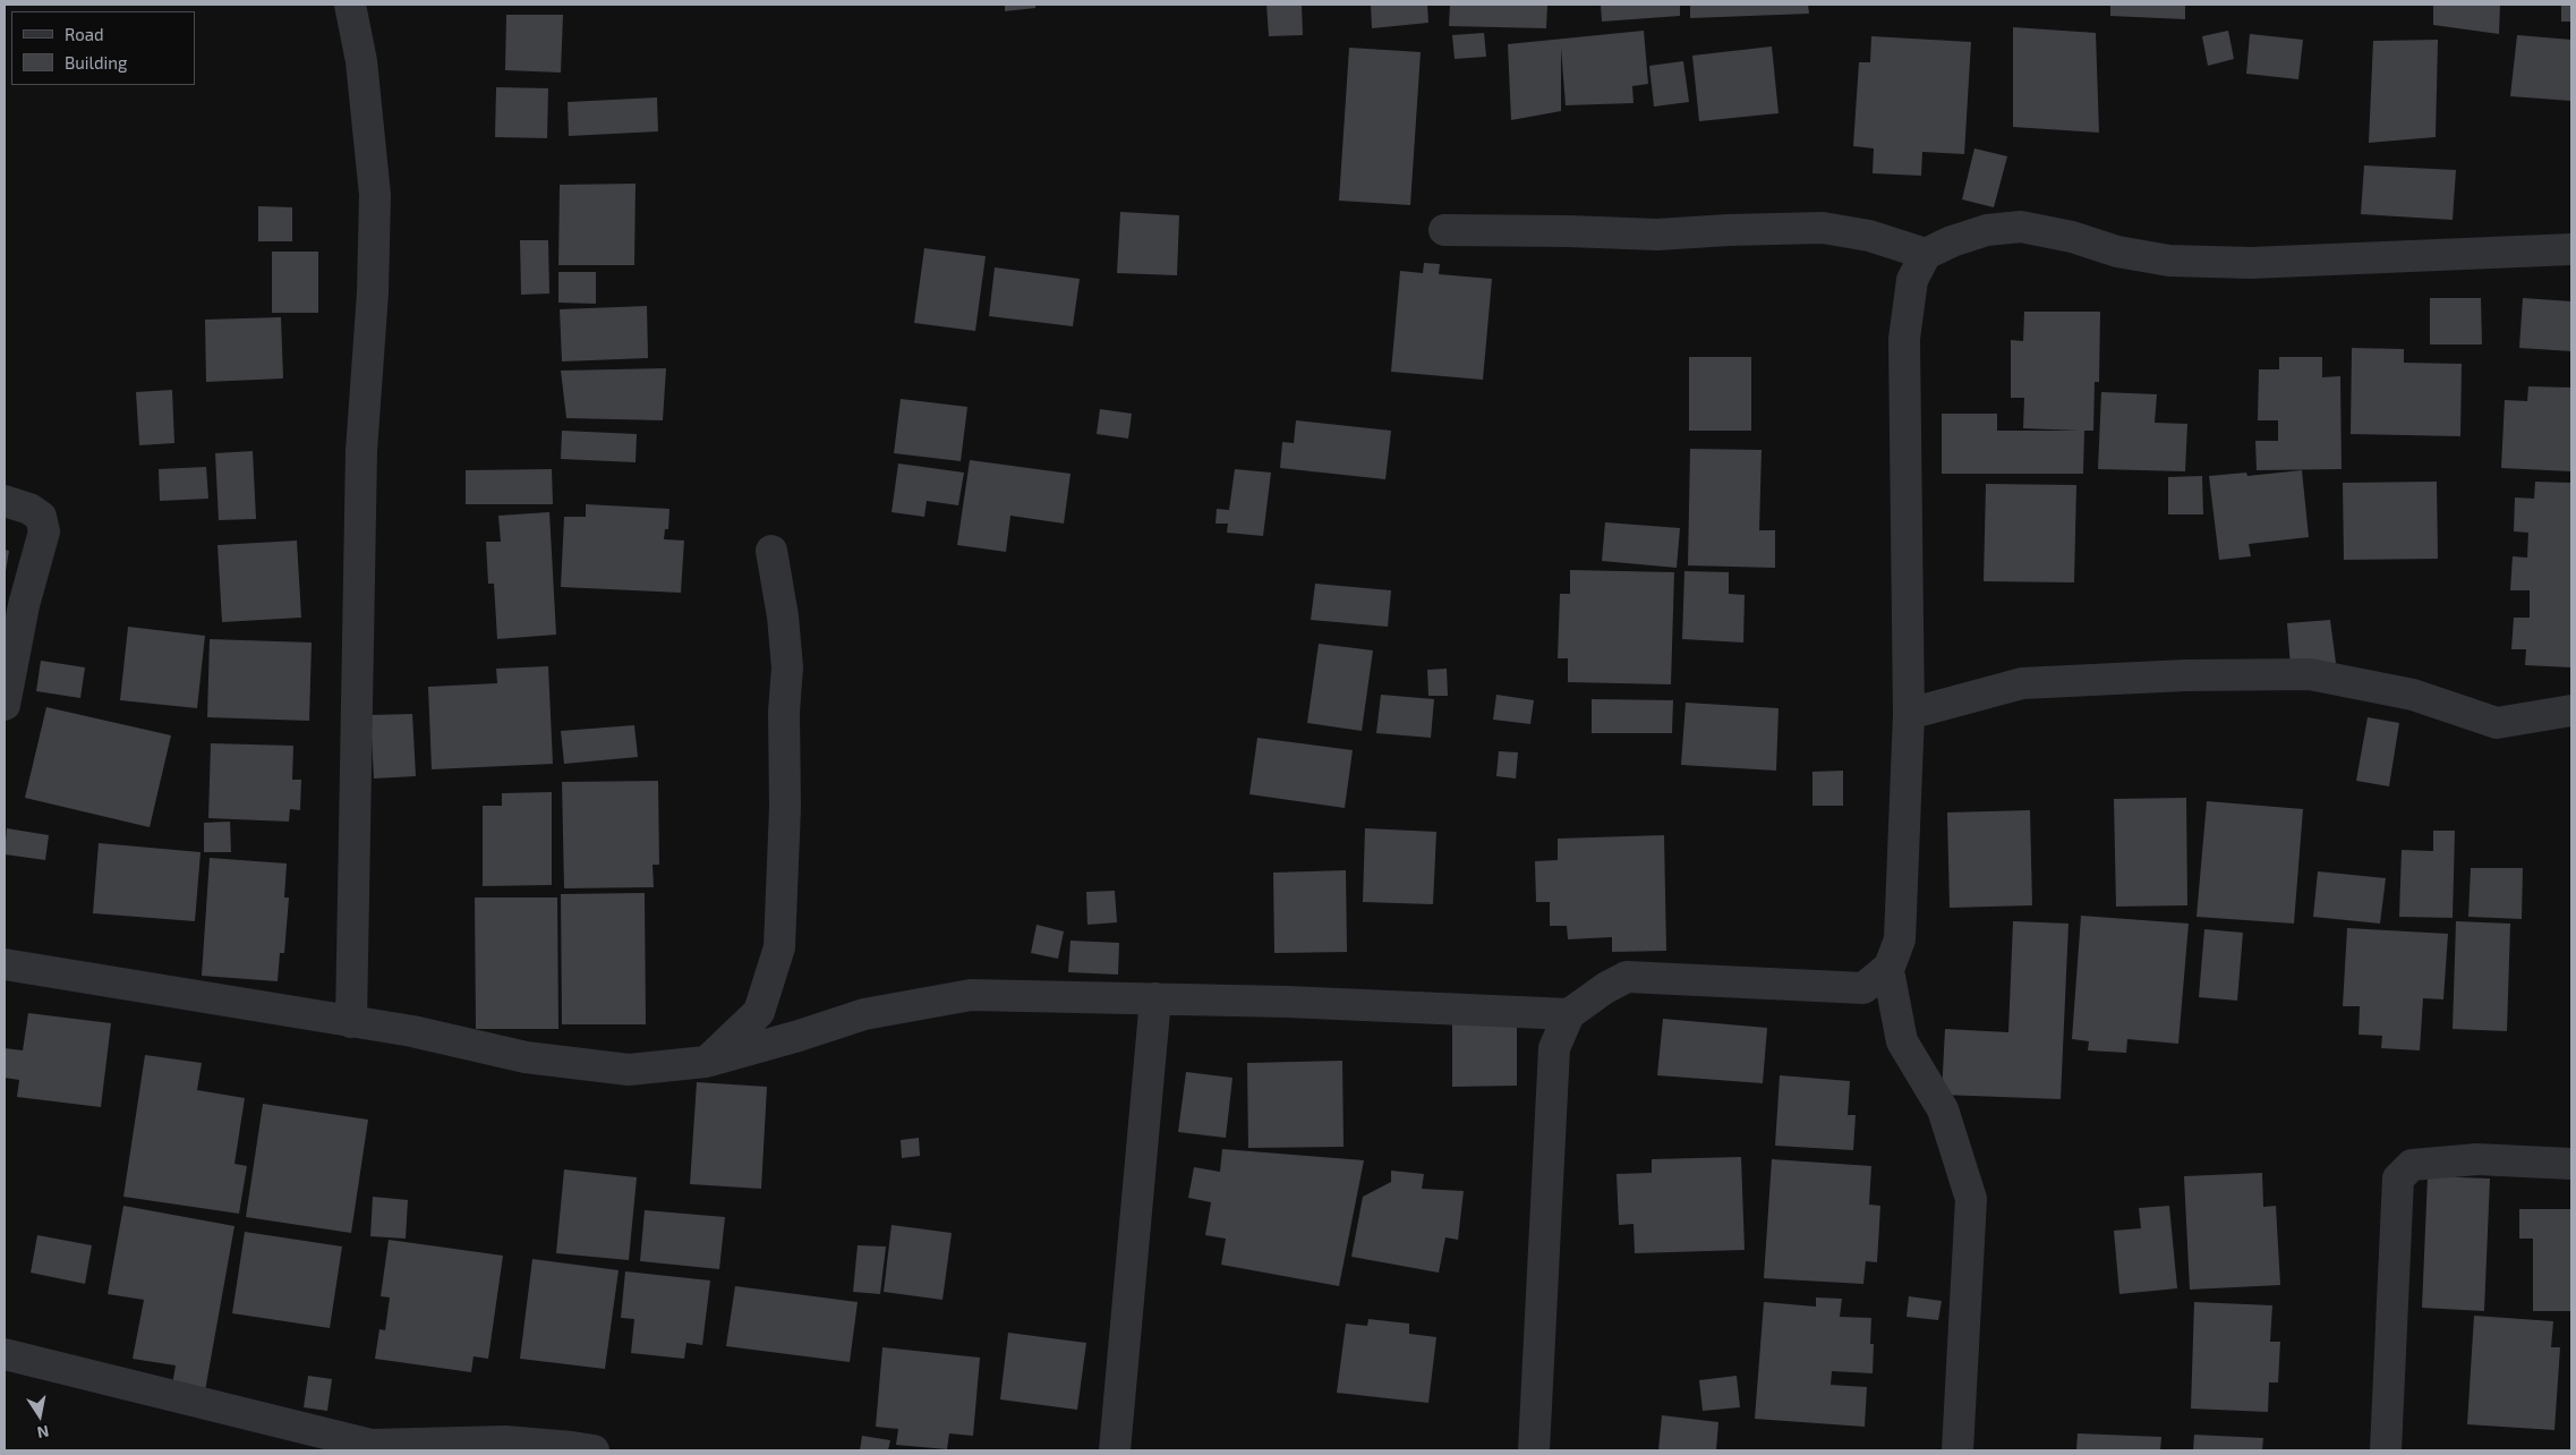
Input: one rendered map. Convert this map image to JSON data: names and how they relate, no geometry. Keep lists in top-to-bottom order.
{
  "legend": ["Road", "Building"],
  "north": "bottom"
}
